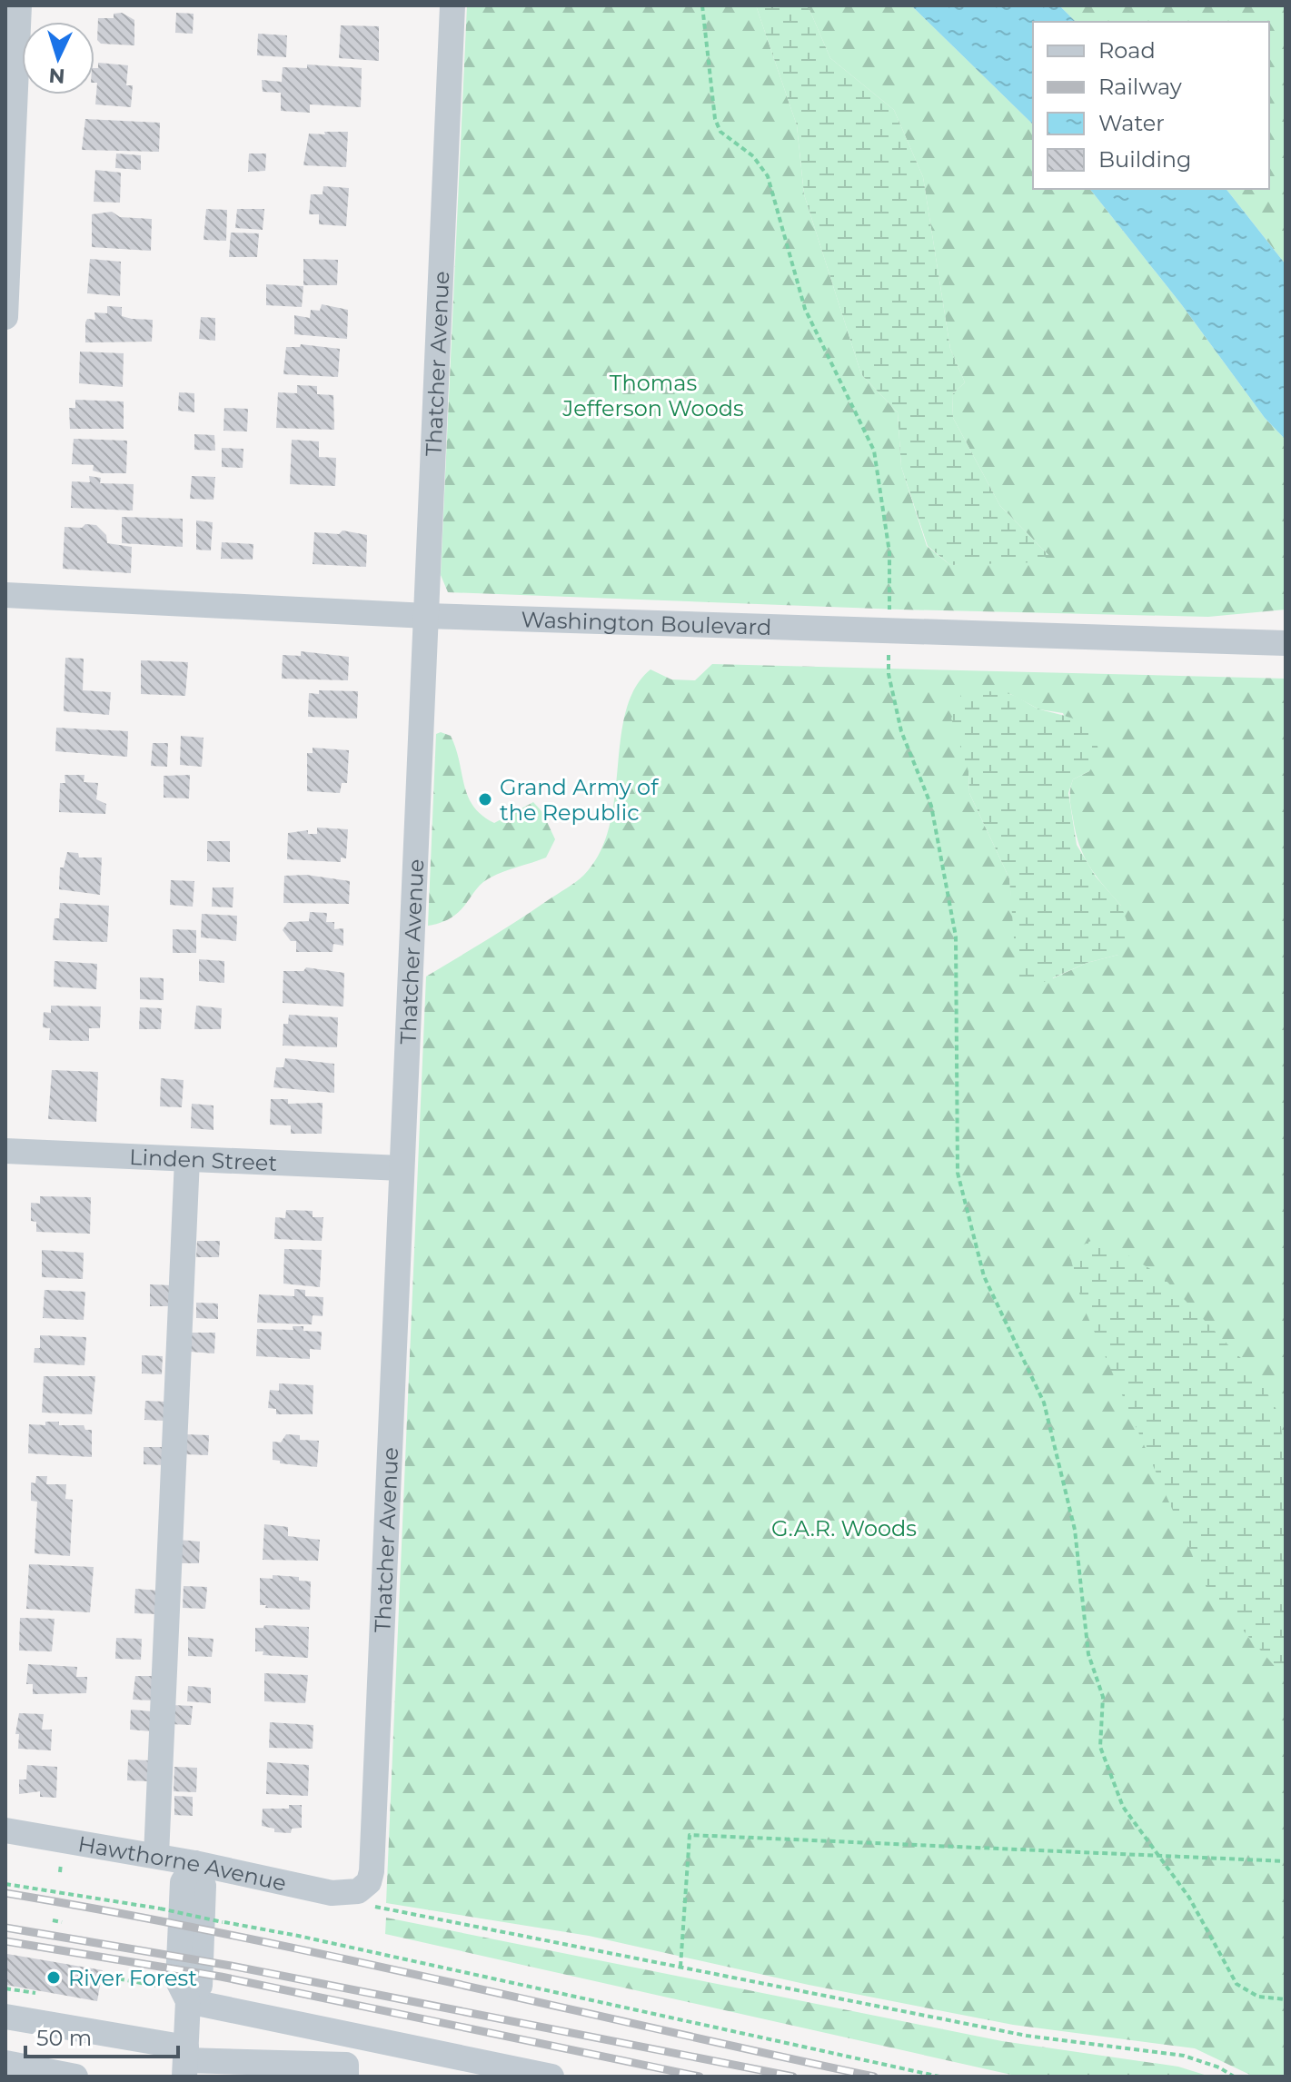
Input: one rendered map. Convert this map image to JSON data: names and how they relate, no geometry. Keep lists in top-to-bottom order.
{
  "streets": {
    "street": [
      "Thatcher Avenue",
      "Washington Boulevard",
      "Linden Street",
      "Hawthorne Avenue"
    ]
  },
  "crossings": [
    ["Thatcher Avenue", "Washington Boulevard"],
    ["Thatcher Avenue", "Linden Street"],
    ["Thatcher Avenue", "Hawthorne Avenue"]
  ],
  "parks": ["Thomas Jefferson Woods", "G.A.R. Woods"],
  "places": ["Grand Army of the Republic", "River Forest"],
  "legend": [
    "Road",
    "Railway",
    "Water",
    "Building"
  ],
  "scale_bar": "50 m",
  "north": "bottom"
}
